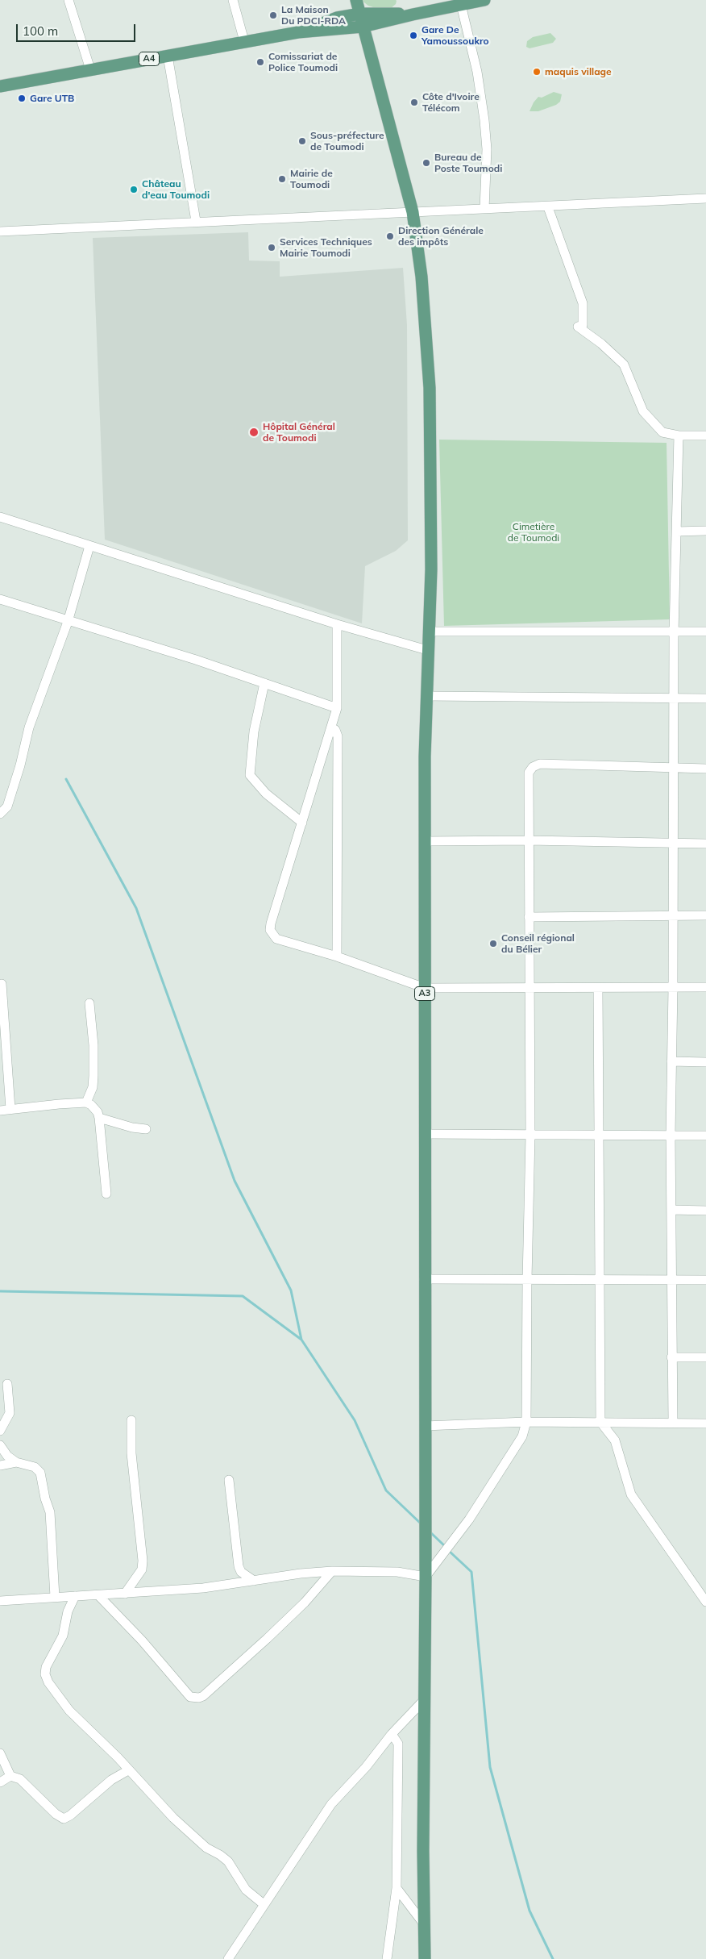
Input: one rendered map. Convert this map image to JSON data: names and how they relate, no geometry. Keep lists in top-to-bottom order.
{
  "streets": {
    "main road": ["A4", "A3"]
  },
  "crossings": [
    ["A4", "A3"]
  ],
  "parks": ["Cimetière de Toumodi"],
  "places": [
    "La Maison Du PDCI-RDA",
    "Gare De Yamoussoukro",
    "Comissariat de Police Toumodi",
    "maquis village",
    "Gare UTB",
    "Côte d'Ivoire Télécom",
    "Sous-préfecture de Toumodi",
    "Bureau de Poste Toumodi",
    "Mairie de Toumodi",
    "Château d'eau Toumodi",
    "Direction Générale des impôts",
    "Services Techniques Mairie Toumodi",
    "Hôpital Général de Toumodi",
    "Conseil régional du Bélier"
  ],
  "scale_bar": "100 m"
}
